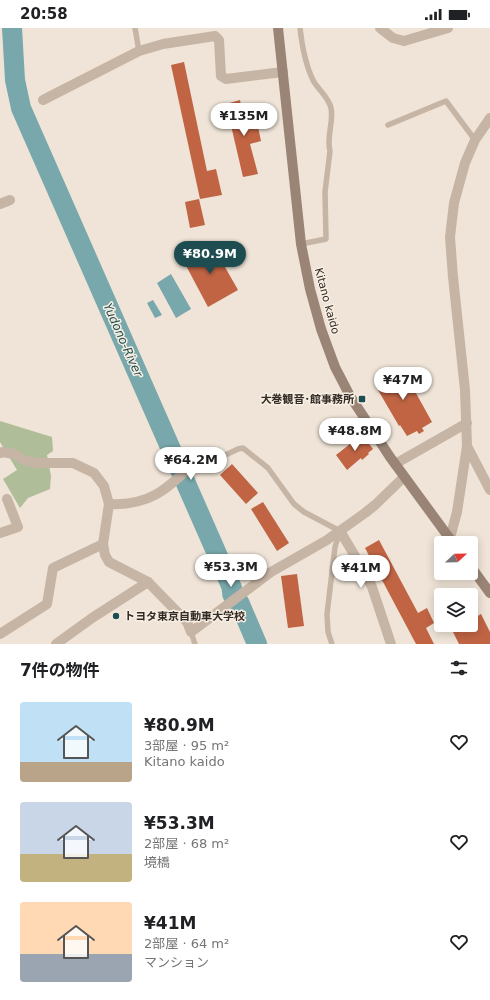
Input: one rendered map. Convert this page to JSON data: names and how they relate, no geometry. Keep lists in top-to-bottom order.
{
  "streets": {
    "main road": ["Kitano kaido"]
  },
  "water": ["Yudono-River"],
  "places": {
    "transit": ["大巻観音･館事務所"],
    "other": ["トヨタ東京自動車大学校"]
  },
  "north": "right",
  "page": {
    "status": "20:58",
    "price": [
      "¥135M",
      "¥80.9M",
      "¥47M",
      "¥48.8M",
      "¥64.2M",
      "¥53.3M",
      "¥41M"
    ],
    "heading": "7件の物件",
    "list": [
      {
        "name": "¥80.9M",
        "note": "3部屋 · 95 m² · Kitano kaido"
      },
      {
        "name": "¥53.3M",
        "note": "2部屋 · 68 m² · 境橋"
      },
      {
        "name": "¥41M",
        "note": "2部屋 · 64 m² · マンション"
      }
    ]
  }
}
